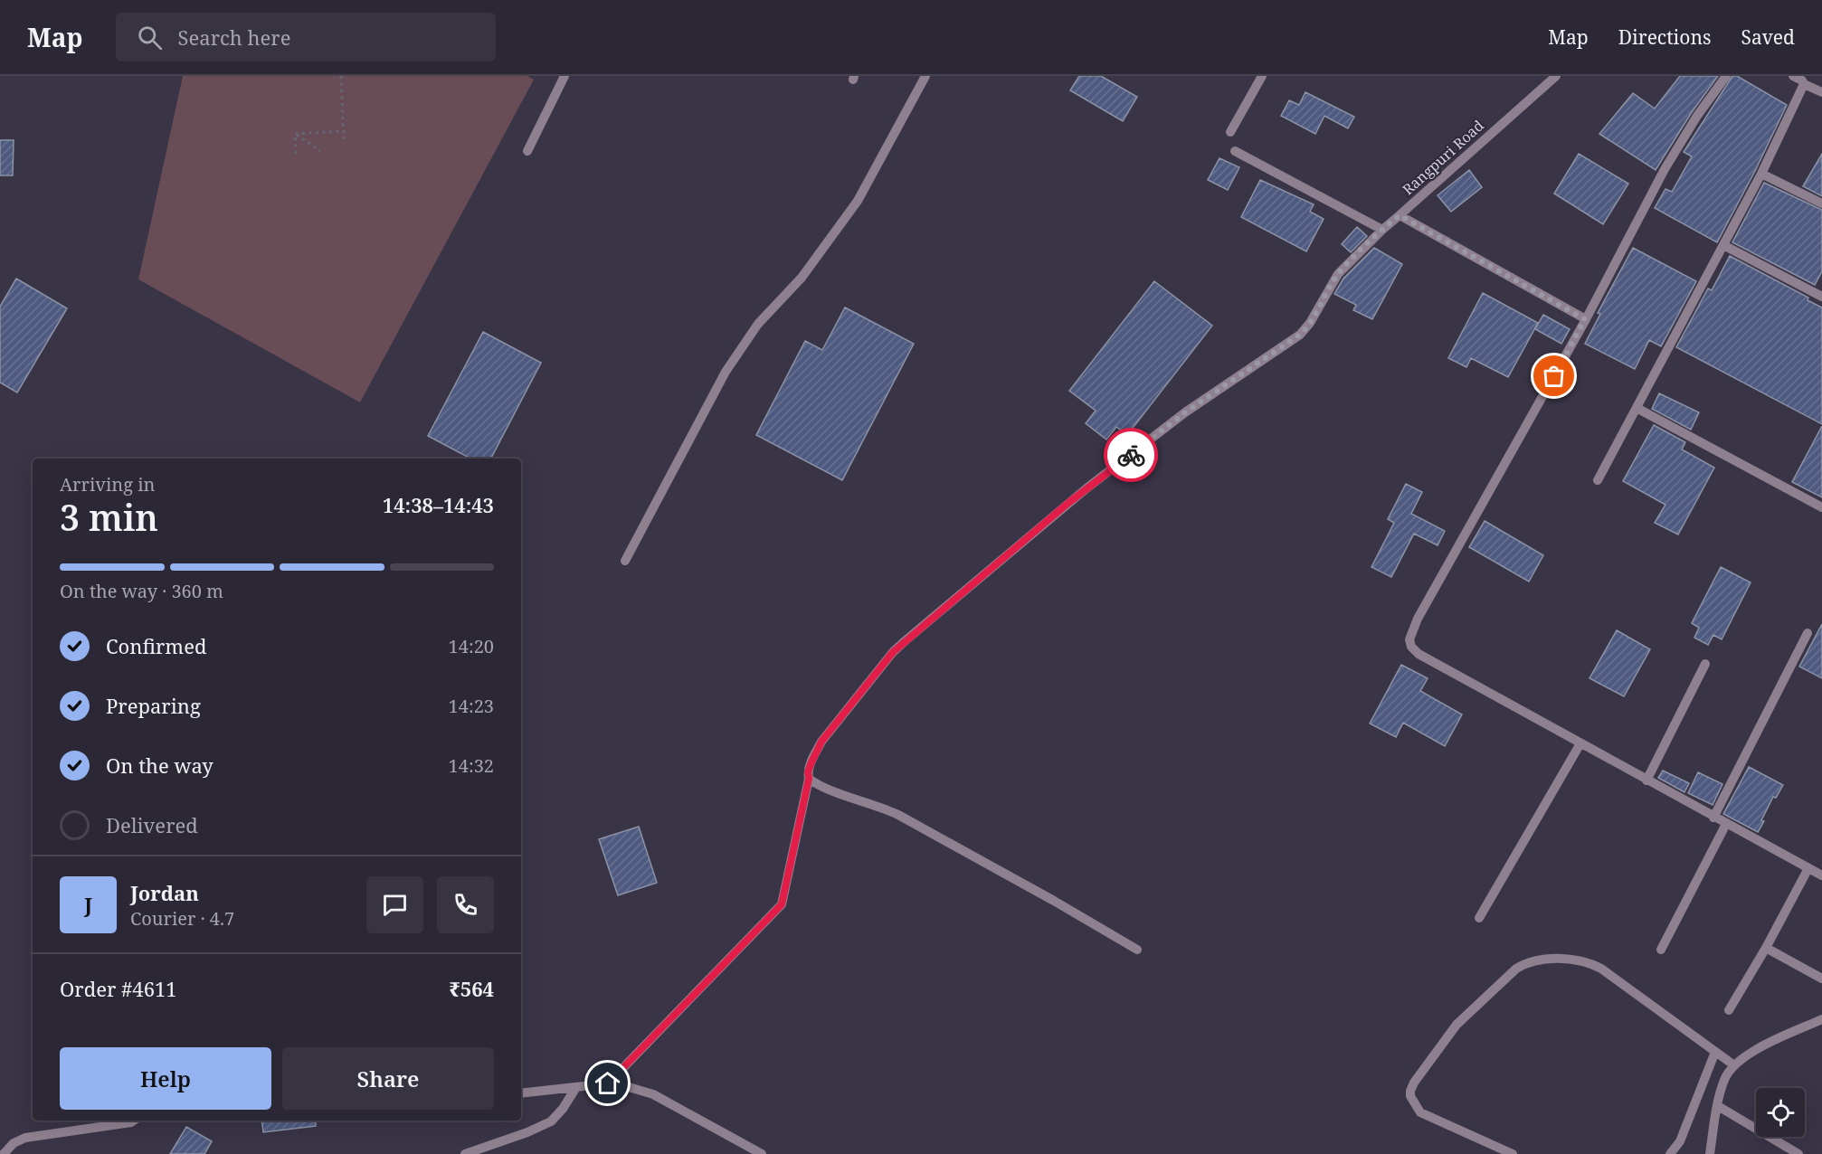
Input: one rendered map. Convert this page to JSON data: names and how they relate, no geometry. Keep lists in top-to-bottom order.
{
  "streets": {
    "street": ["Rangpuri Road"]
  },
  "page": {
    "header": "Map",
    "search": "Search here",
    "nav": ["Map", "Directions", "Saved"],
    "heading": ["3 min", "Arriving in", "14:38–14:43"],
    "panel": [
      "Jordan",
      "Courier · 4.7",
      "Order #4611",
      "₹564"
    ],
    "bar": "On the way · 360 m",
    "list": [
      ["Confirmed", "14:20"],
      ["Preparing", "14:23"],
      ["On the way", "14:32"],
      "Delivered"
    ],
    "round": "J",
    "buttons": ["Help", "Share"]
  }
}
